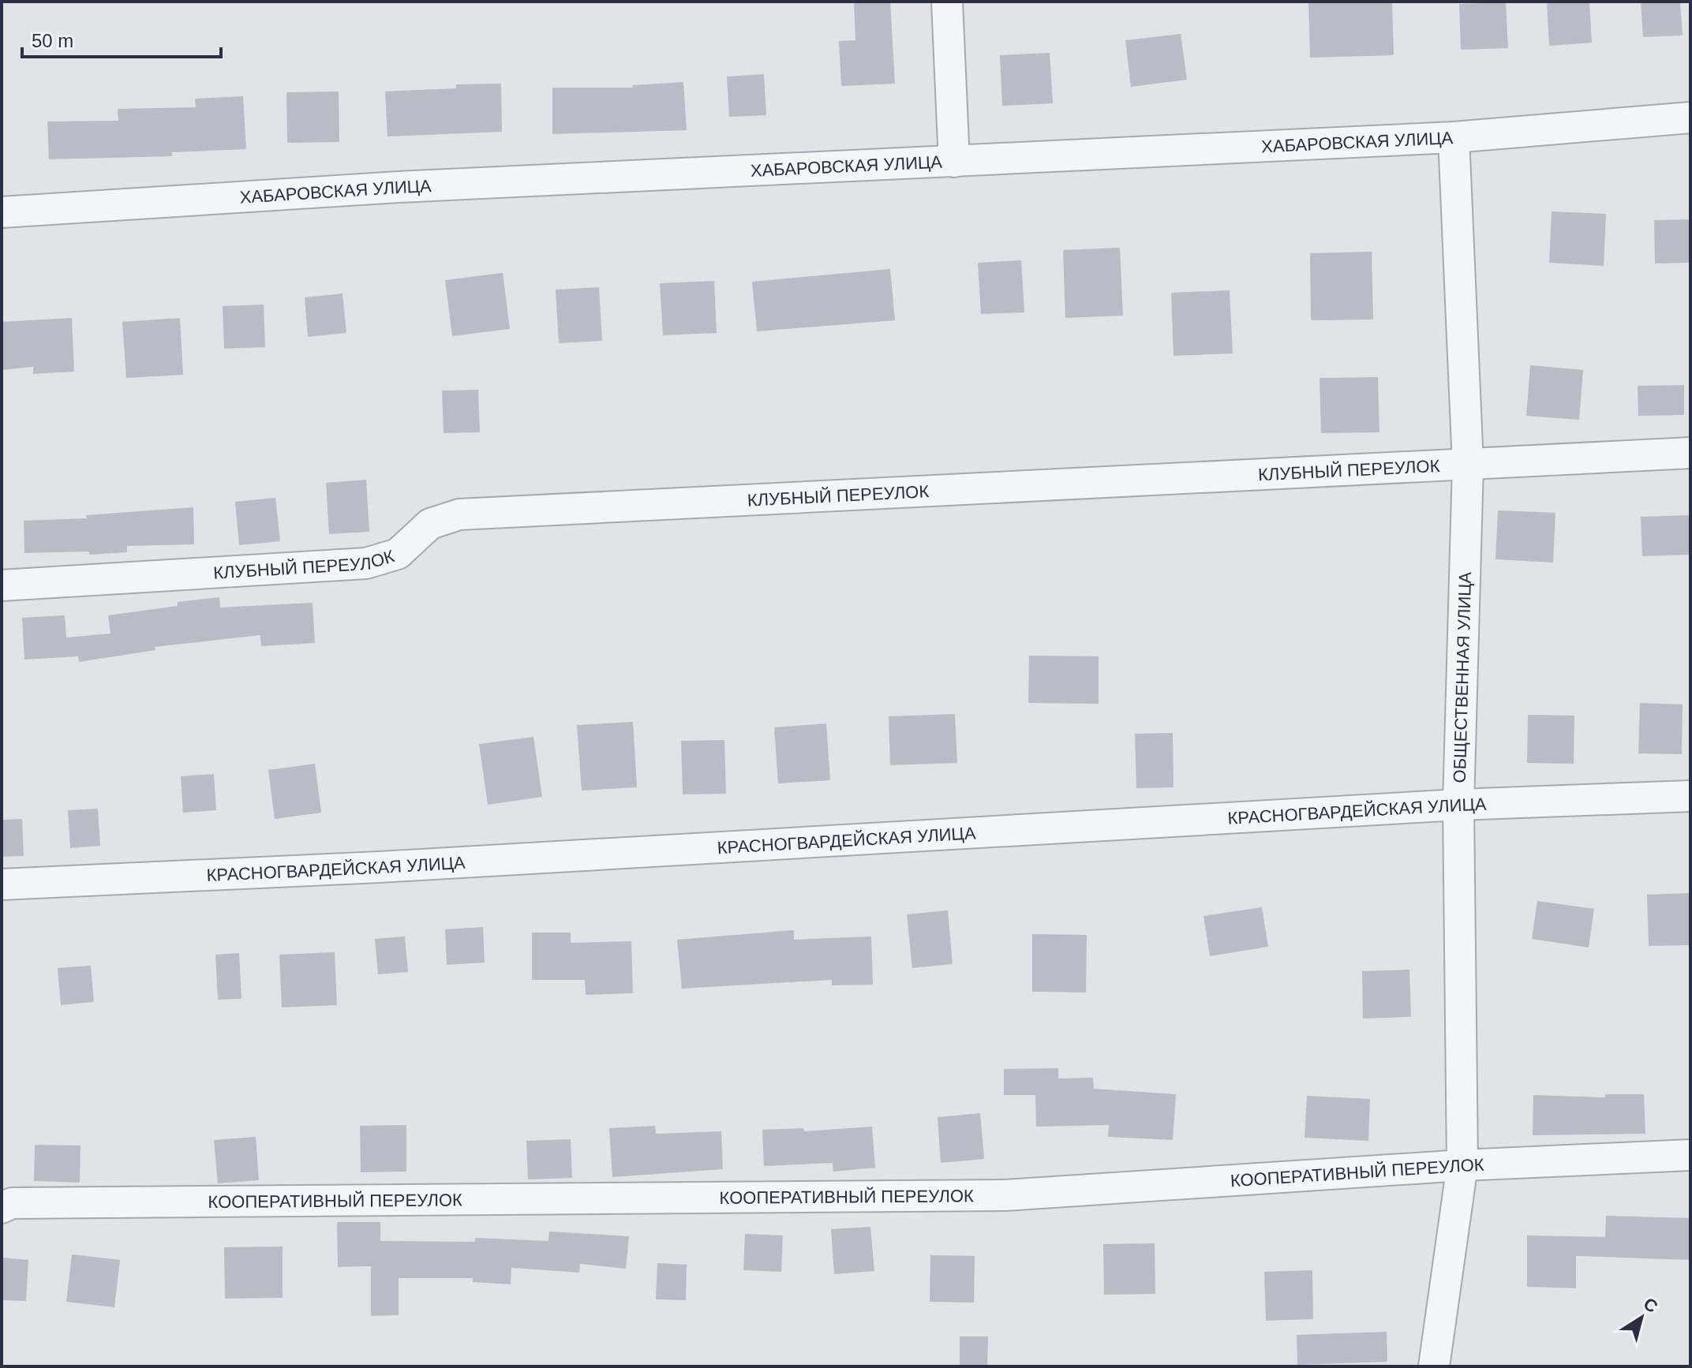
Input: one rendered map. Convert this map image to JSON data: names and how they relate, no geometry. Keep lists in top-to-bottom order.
{
  "streets": {
    "street": [
      "ХАБАРОВСКАЯ УЛИЦА",
      "КЛУБНЫЙ ПЕРЕУЛОК",
      "ОБЩЕСТВЕННАЯ УЛИЦА",
      "КРАСНОГВАРДЕЙСКАЯ УЛИЦА",
      "КООПЕРАТИВНЫЙ ПЕРЕУЛОК"
    ]
  },
  "crossings": [
    ["ХАБАРОВСКАЯ УЛИЦА", "ОБЩЕСТВЕННАЯ УЛИЦА"],
    ["КЛУБНЫЙ ПЕРЕУЛОК", "ОБЩЕСТВЕННАЯ УЛИЦА"],
    ["ОБЩЕСТВЕННАЯ УЛИЦА", "КРАСНОГВАРДЕЙСКАЯ УЛИЦА"],
    ["ОБЩЕСТВЕННАЯ УЛИЦА", "КООПЕРАТИВНЫЙ ПЕРЕУЛОК"]
  ],
  "scale_bar": "50 m",
  "north": "top right"
}
